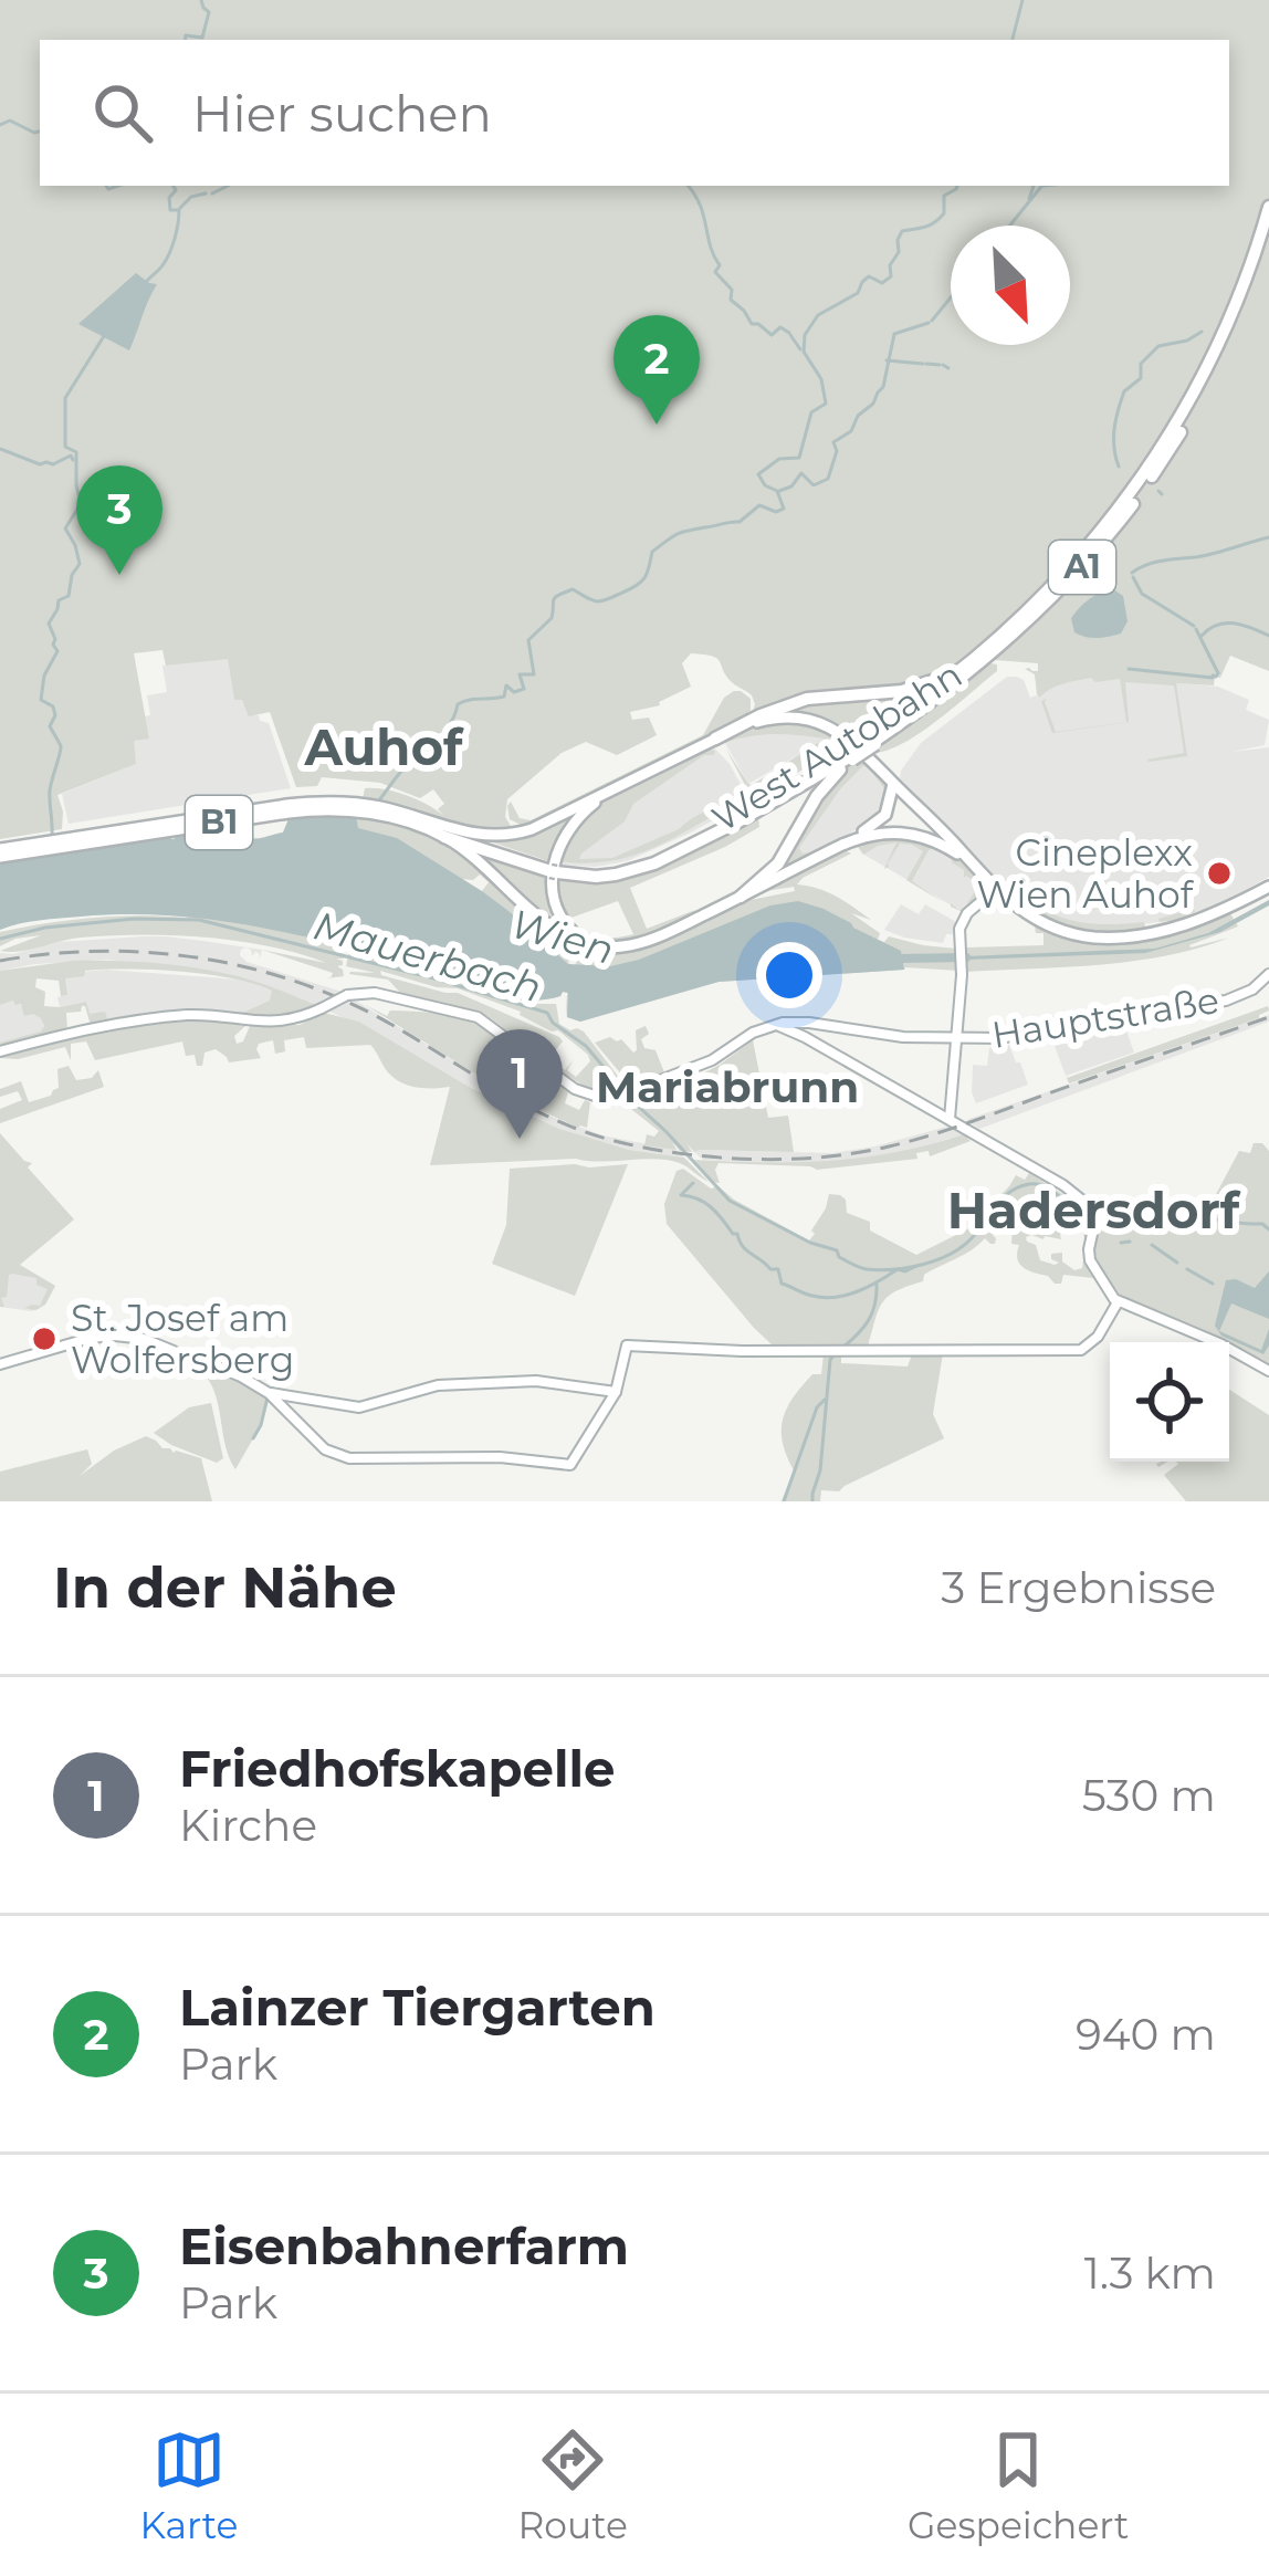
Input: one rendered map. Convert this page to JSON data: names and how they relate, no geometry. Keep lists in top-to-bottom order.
{
  "streets": {
    "highway": ["A1", "West Autobahn"],
    "main road": ["B1", "Hauptstraße"]
  },
  "crossings": [
    ["West Autobahn", "B1"]
  ],
  "districts": ["Auhof", "Mariabrunn", "Hadersdorf"],
  "water": ["Wien", "Mauerbach"],
  "places": ["Cineplexx Wien Auhof", "St. Josef am Wolfersberg"],
  "north": "bottom right",
  "page": {
    "search": "Hier suchen",
    "pins": ["2", "3", "1"],
    "heading": ["In der Nähe", "3 Ergebnisse"],
    "list": [
      {
        "mark": "1",
        "name": "Friedhofskapelle",
        "note": "Kirche",
        "value": "530 m"
      },
      {
        "mark": "2",
        "name": "Lainzer Tiergarten",
        "note": "Park",
        "value": "940 m"
      },
      {
        "mark": "3",
        "name": "Eisenbahnerfarm",
        "note": "Park",
        "value": "1.3 km"
      }
    ],
    "nav": ["Karte", "Route", "Gespeichert"]
  }
}
